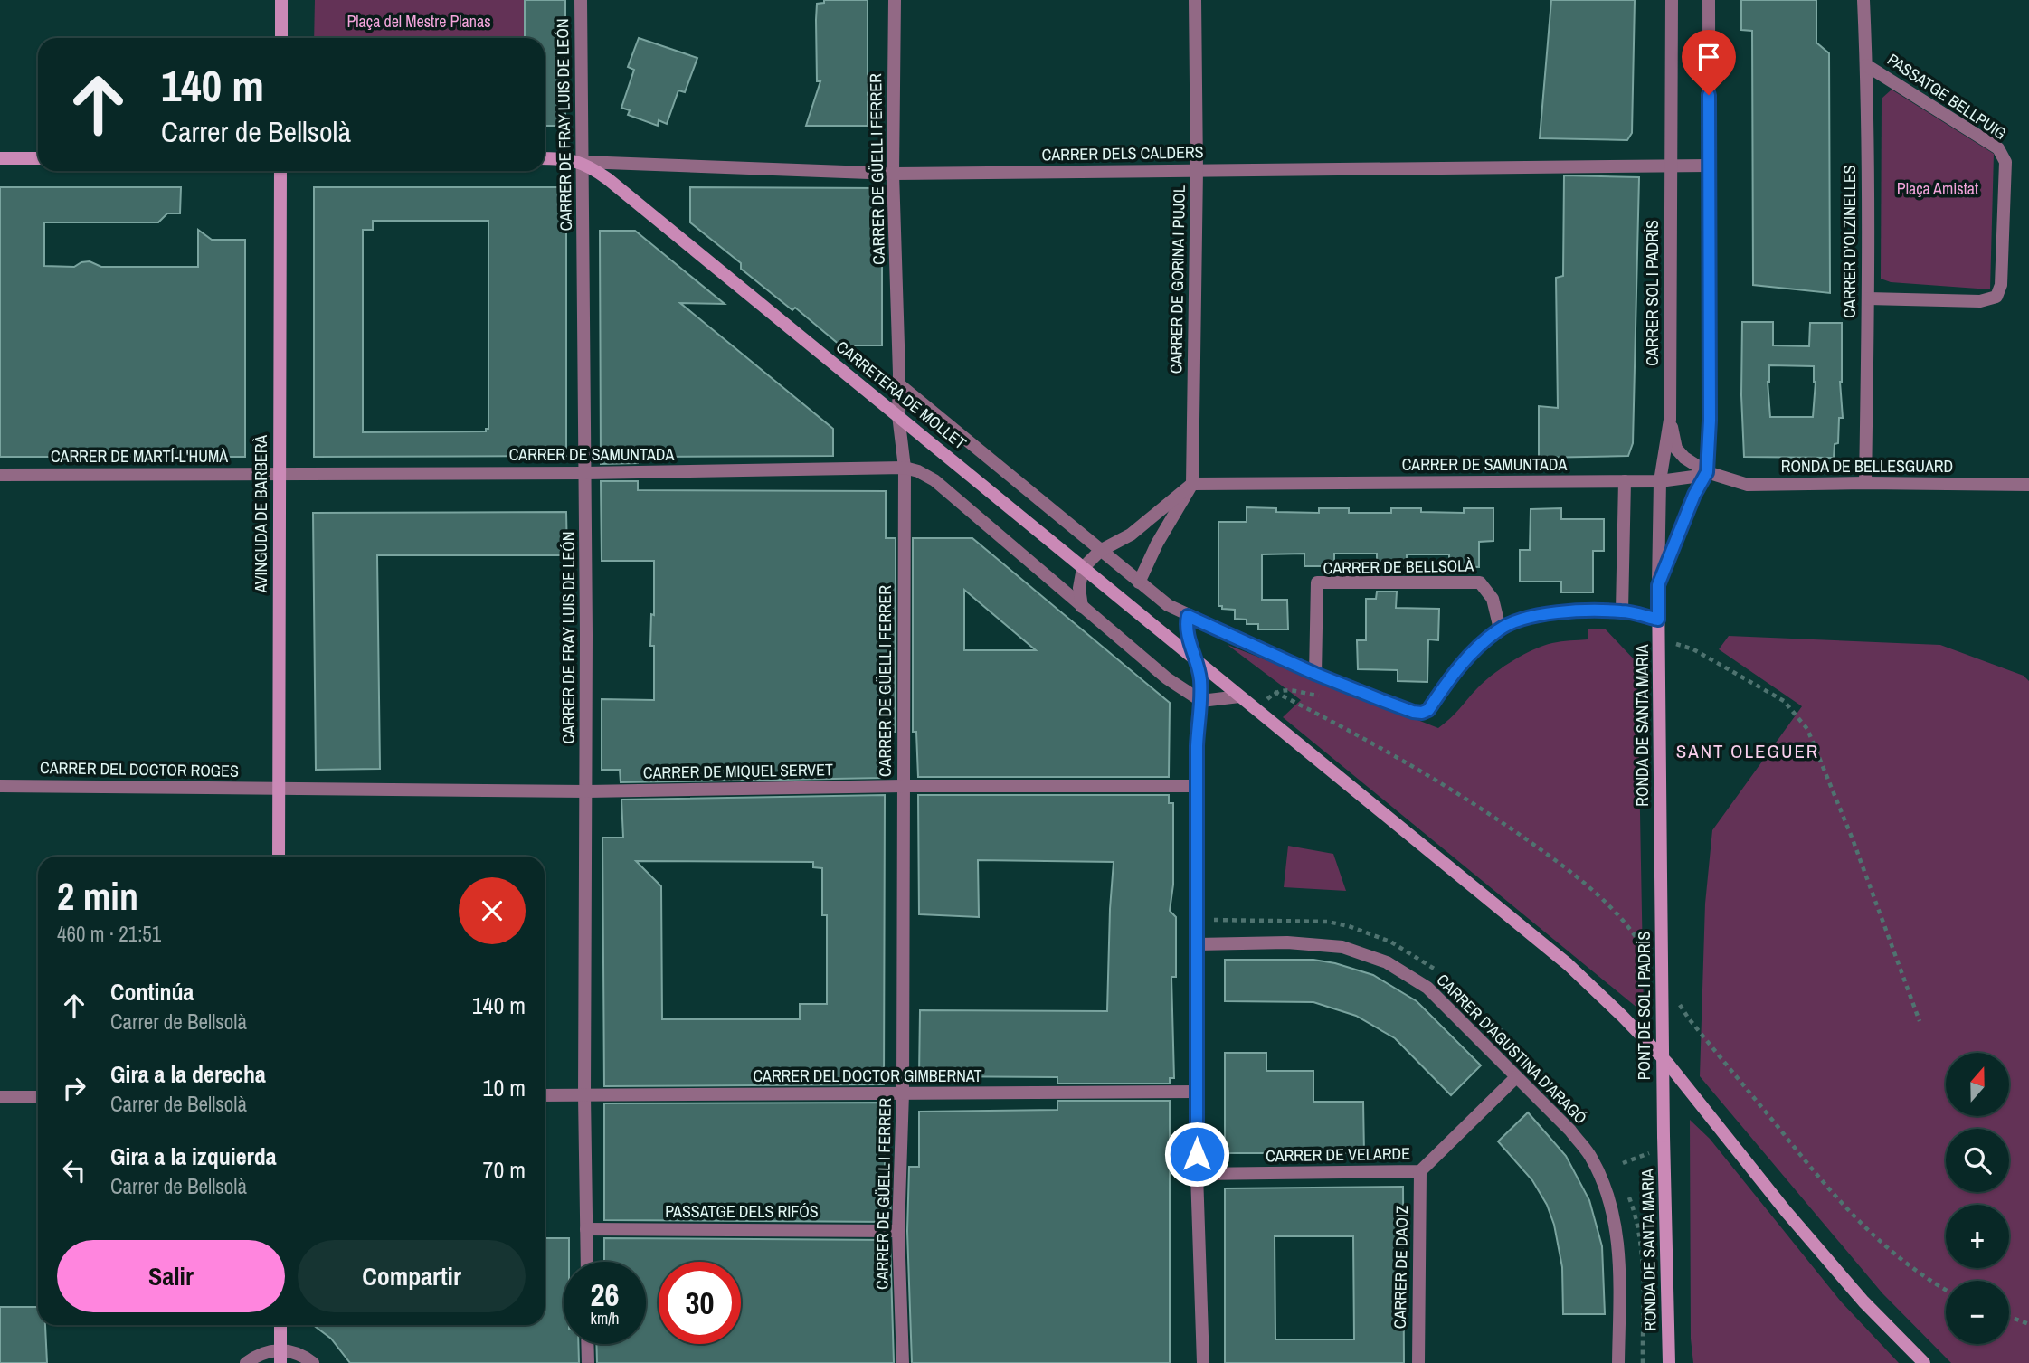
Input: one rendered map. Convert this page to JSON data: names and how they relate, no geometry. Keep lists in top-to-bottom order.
{
  "streets": {
    "main road": [
      "CARRER DELS CALDERS",
      "CARRETERA DE MOLLET",
      "AVINGUDA DE BARBERÀ",
      "RONDA DE SANTA MARIA",
      "PONT DE SOL I PADRÍS"
    ],
    "street": [
      "PASSATGE BELLPUIG",
      "CARRER DE FRAY LUIS DE LEÓN",
      "CARRER DE GÜELL I FERRER",
      "CARRER D'OLZINELLES",
      "CARRER DE GORINA I PUJOL",
      "CARRER SOL I PADRÍS",
      "CARRER DE SAMUNTADA",
      "CARRER DE MARTÍ-L'HUMÀ",
      "RONDA DE BELLESGUARD",
      "CARRER DE BELLSOLÀ",
      "CARRER DEL DOCTOR ROGES",
      "CARRER DE MIQUEL SERVET",
      "CARRER D'AGUSTINA D'ARAGÓ",
      "CARRER DEL DOCTOR GIMBERNAT",
      "CARRER DE VELARDE",
      "PASSATGE DELS RIFÓS",
      "CARRER DE DAOIZ"
    ]
  },
  "crossings": [
    ["PASSATGE BELLPUIG", "CARRER D'OLZINELLES"],
    ["CARRER DE FRAY LUIS DE LEÓN", "CARRER DELS CALDERS"],
    ["CARRER DE FRAY LUIS DE LEÓN", "CARRETERA DE MOLLET"],
    ["CARRER DE FRAY LUIS DE LEÓN", "CARRER DE SAMUNTADA"],
    ["CARRER DE FRAY LUIS DE LEÓN", "CARRER DE MIQUEL SERVET"],
    ["CARRER DE FRAY LUIS DE LEÓN", "CARRER DEL DOCTOR GIMBERNAT"],
    ["CARRER DE FRAY LUIS DE LEÓN", "PASSATGE DELS RIFÓS"],
    ["CARRER DELS CALDERS", "CARRER DE GÜELL I FERRER"],
    ["CARRER DELS CALDERS", "CARRER DE GORINA I PUJOL"],
    ["CARRER DELS CALDERS", "CARRER SOL I PADRÍS"],
    ["CARRER DELS CALDERS", "CARRETERA DE MOLLET"],
    ["CARRER DE GÜELL I FERRER", "CARRETERA DE MOLLET"],
    ["CARRER DE GÜELL I FERRER", "CARRER DE SAMUNTADA"],
    ["CARRER DE GÜELL I FERRER", "CARRER DE MIQUEL SERVET"],
    ["CARRER DE GÜELL I FERRER", "CARRER DEL DOCTOR GIMBERNAT"],
    ["CARRER DE GÜELL I FERRER", "PASSATGE DELS RIFÓS"],
    ["CARRER D'OLZINELLES", "RONDA DE BELLESGUARD"],
    ["CARRER DE GORINA I PUJOL", "CARRER DE SAMUNTADA"],
    ["CARRER SOL I PADRÍS", "CARRER DE SAMUNTADA"],
    ["CARRER SOL I PADRÍS", "RONDA DE SANTA MARIA"],
    ["CARRER DE SAMUNTADA", "CARRER DE MARTÍ-L'HUMÀ"],
    ["CARRER DE SAMUNTADA", "RONDA DE BELLESGUARD"],
    ["CARRER DE SAMUNTADA", "AVINGUDA DE BARBERÀ"],
    ["CARRER DE SAMUNTADA", "RONDA DE SANTA MARIA"],
    ["CARRER DE MARTÍ-L'HUMÀ", "AVINGUDA DE BARBERÀ"],
    ["RONDA DE BELLESGUARD", "RONDA DE SANTA MARIA"],
    ["AVINGUDA DE BARBERÀ", "CARRER DEL DOCTOR ROGES"],
    ["AVINGUDA DE BARBERÀ", "CARRER DE MIQUEL SERVET"],
    ["RONDA DE SANTA MARIA", "PONT DE SOL I PADRÍS"],
    ["CARRER DEL DOCTOR ROGES", "CARRER DE MIQUEL SERVET"],
    ["CARRER D'AGUSTINA D'ARAGÓ", "CARRER DE VELARDE"],
    ["CARRER DE VELARDE", "CARRER DE DAOIZ"]
  ],
  "districts": ["SANT OLEGUER"],
  "parks": ["Plaça del Mestre Planas", "Plaça Amistat"],
  "north": "top",
  "page": {
    "turn": ["140 m", "Carrer de Bellsolà"],
    "heading": ["2 min", "460 m · 21:51"],
    "list": [
      {
        "name": "Continúa",
        "note": "Carrer de Bellsolà",
        "value": "140 m"
      },
      {
        "name": "Gira a la derecha",
        "note": "Carrer de Bellsolà",
        "value": "10 m"
      },
      {
        "name": "Gira a la izquierda",
        "note": "Carrer de Bellsolà",
        "value": "70 m"
      }
    ],
    "map_buttons": ["+", "−"],
    "buttons": ["Salir", "Compartir"],
    "speed": "26 km/h",
    "limit": "30"
  }
}
